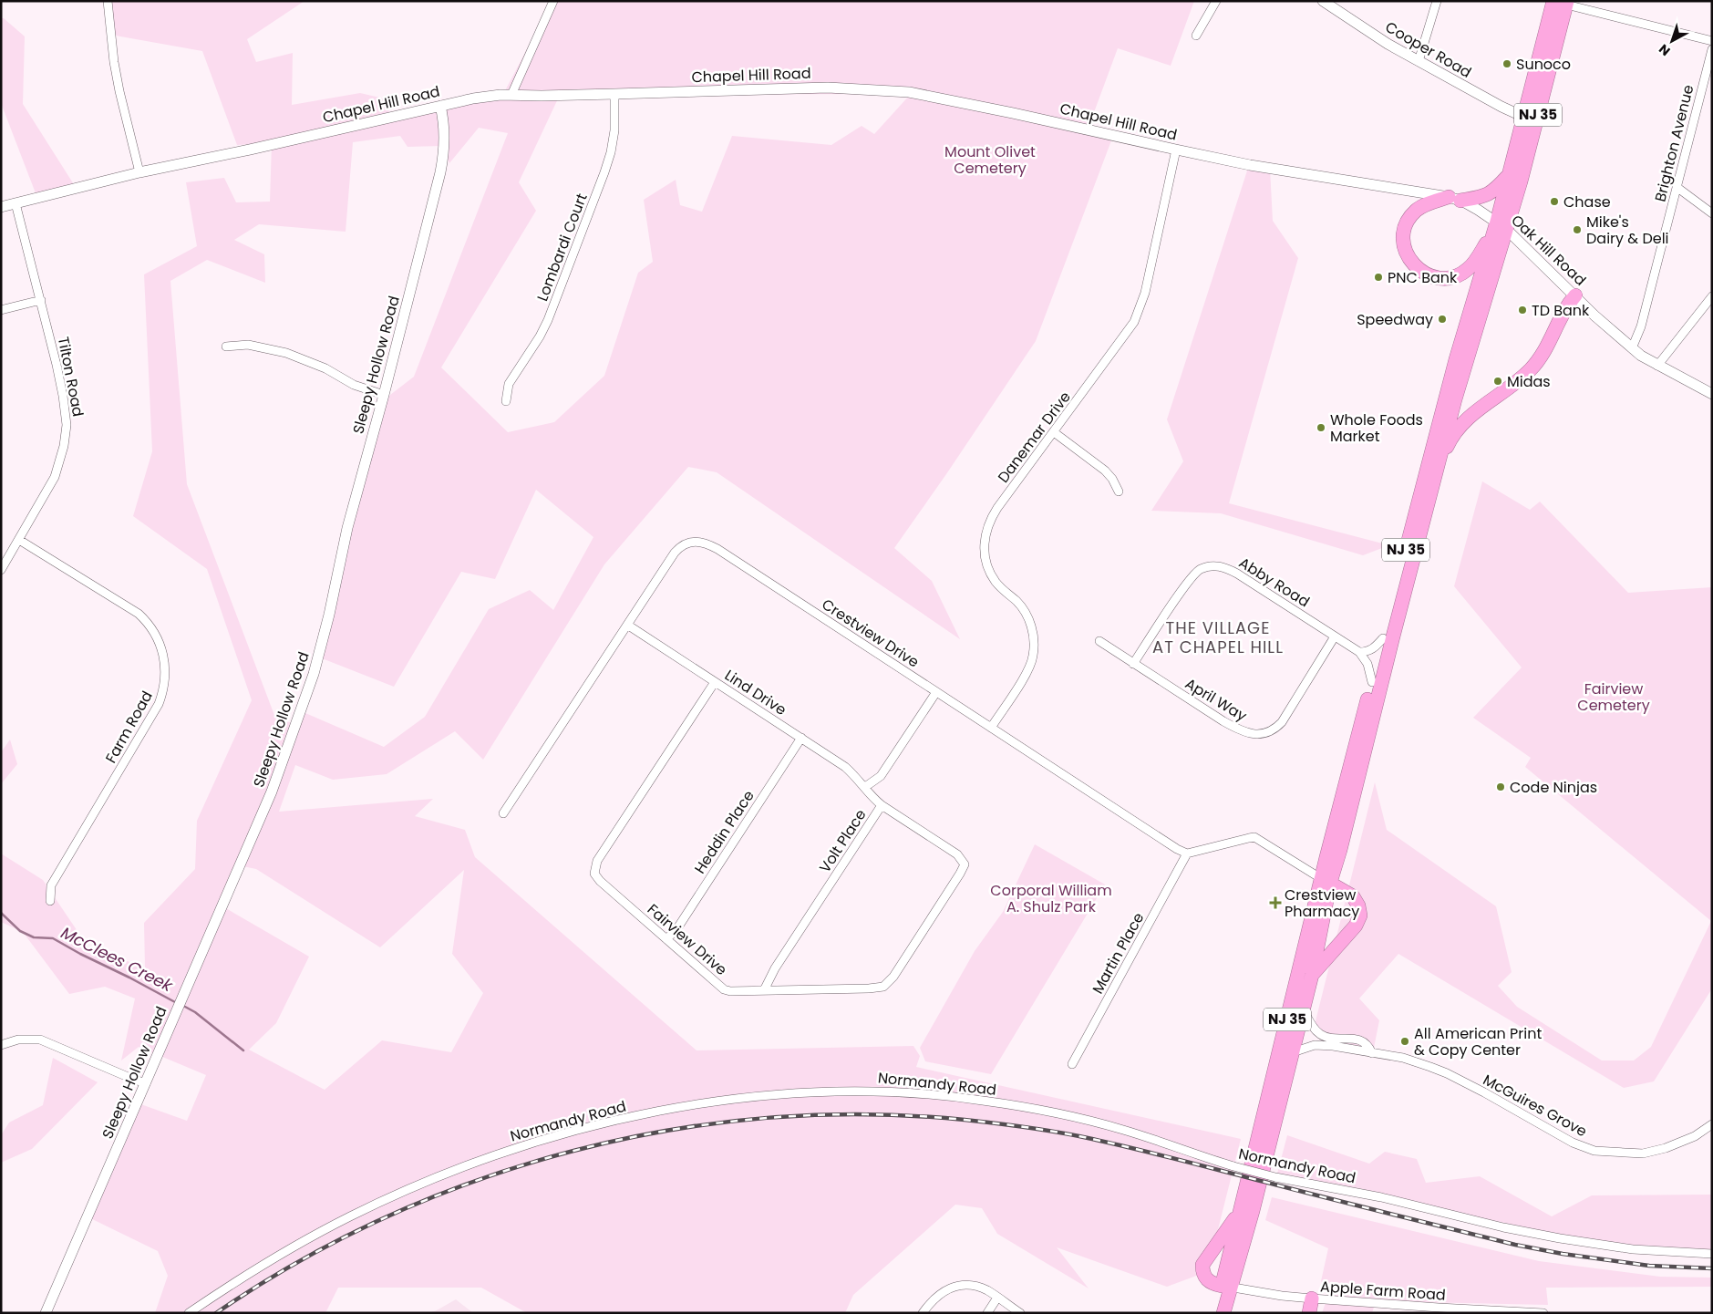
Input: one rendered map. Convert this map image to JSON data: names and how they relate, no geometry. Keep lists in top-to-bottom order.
{
  "streets": {
    "highway": ["NJ 35"],
    "street": [
      "Cooper Road",
      "Chapel Hill Road",
      "Brighton Avenue",
      "Lombardi Court",
      "Oak Hill Road",
      "Sleepy Hollow Road",
      "Tilton Road",
      "Danemar Drive",
      "Abby Road",
      "Crestview Drive",
      "Lind Drive",
      "April Way",
      "Farm Road",
      "Heddin Place",
      "Volt Place",
      "Fairview Drive",
      "Martin Place",
      "Normandy Road",
      "McGuires Grove",
      "Apple Farm Road"
    ]
  },
  "crossings": [
    ["Cooper Road", "NJ 35"],
    ["Chapel Hill Road", "NJ 35"],
    ["Chapel Hill Road", "Lombardi Court"],
    ["Chapel Hill Road", "Oak Hill Road"],
    ["Chapel Hill Road", "Sleepy Hollow Road"],
    ["Chapel Hill Road", "Tilton Road"],
    ["Chapel Hill Road", "Danemar Drive"],
    ["NJ 35", "Oak Hill Road"],
    ["NJ 35", "McGuires Grove"],
    ["NJ 35", "Apple Farm Road"],
    ["Brighton Avenue", "Oak Hill Road"],
    ["Tilton Road", "Farm Road"],
    ["Danemar Drive", "Crestview Drive"],
    ["Abby Road", "April Way"],
    ["Crestview Drive", "Lind Drive"],
    ["Crestview Drive", "Volt Place"],
    ["Crestview Drive", "Martin Place"],
    ["Lind Drive", "Heddin Place"],
    ["Lind Drive", "Volt Place"],
    ["Lind Drive", "Fairview Drive"],
    ["Heddin Place", "Fairview Drive"],
    ["Volt Place", "Fairview Drive"]
  ],
  "districts": ["THE VILLAGE AT CHAPEL HILL"],
  "water": ["McClees Creek"],
  "parks": ["Mount Olivet Cemetery", "Fairview Cemetery", "Corporal William A. Shulz Park"],
  "places": {
    "other": [
      "Sunoco",
      "Chase",
      "Mike's Dairy & Deli",
      "PNC Bank",
      "TD Bank",
      "Speedway",
      "Midas",
      "Whole Foods Market",
      "Code Ninjas",
      "All American Print & Copy Center"
    ],
    "health": ["Crestview Pharmacy"]
  },
  "north": "bottom left"
}
